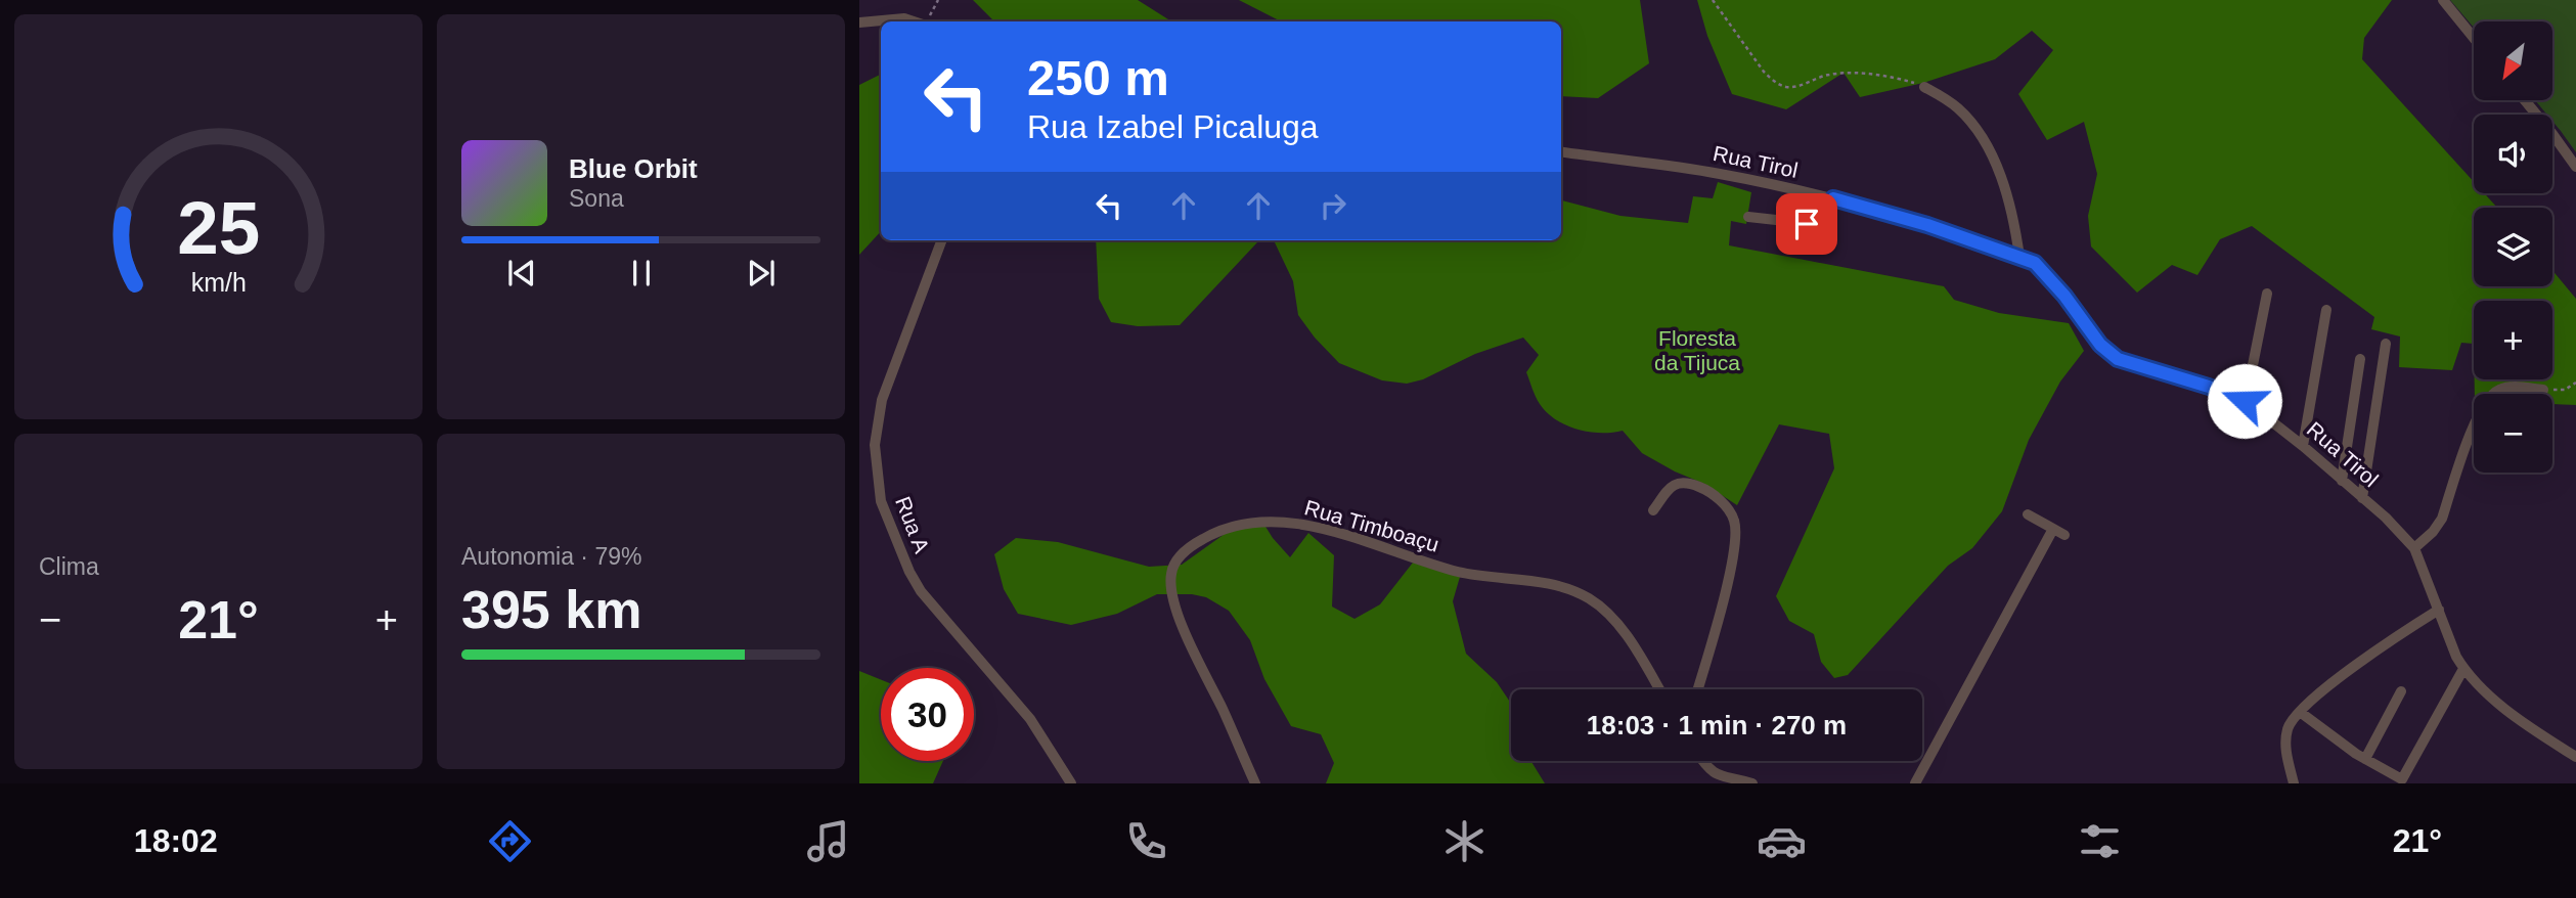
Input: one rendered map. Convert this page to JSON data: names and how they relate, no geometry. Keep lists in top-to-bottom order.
{
  "streets": {
    "street": ["Rua Tirol", "Rua A", "Rua Timboaçu"]
  },
  "parks": ["Floresta da Tijuca"],
  "north": "bottom left",
  "page": {
    "map_buttons": ["+", "−"],
    "turn": ["250 m", "Rua Izabel Picaluga"],
    "song": ["Blue Orbit", "Sona"],
    "tile": [
      "Clima",
      ["Autonomia · 79%", "395 km"]
    ],
    "heat": ["−", "21°", "+"],
    "limit": "30",
    "trip": "18:03 · 1 min · 270 m",
    "tabs": ["18:02", "21°"],
    "gauge": ["25", "km/h"]
  }
}
